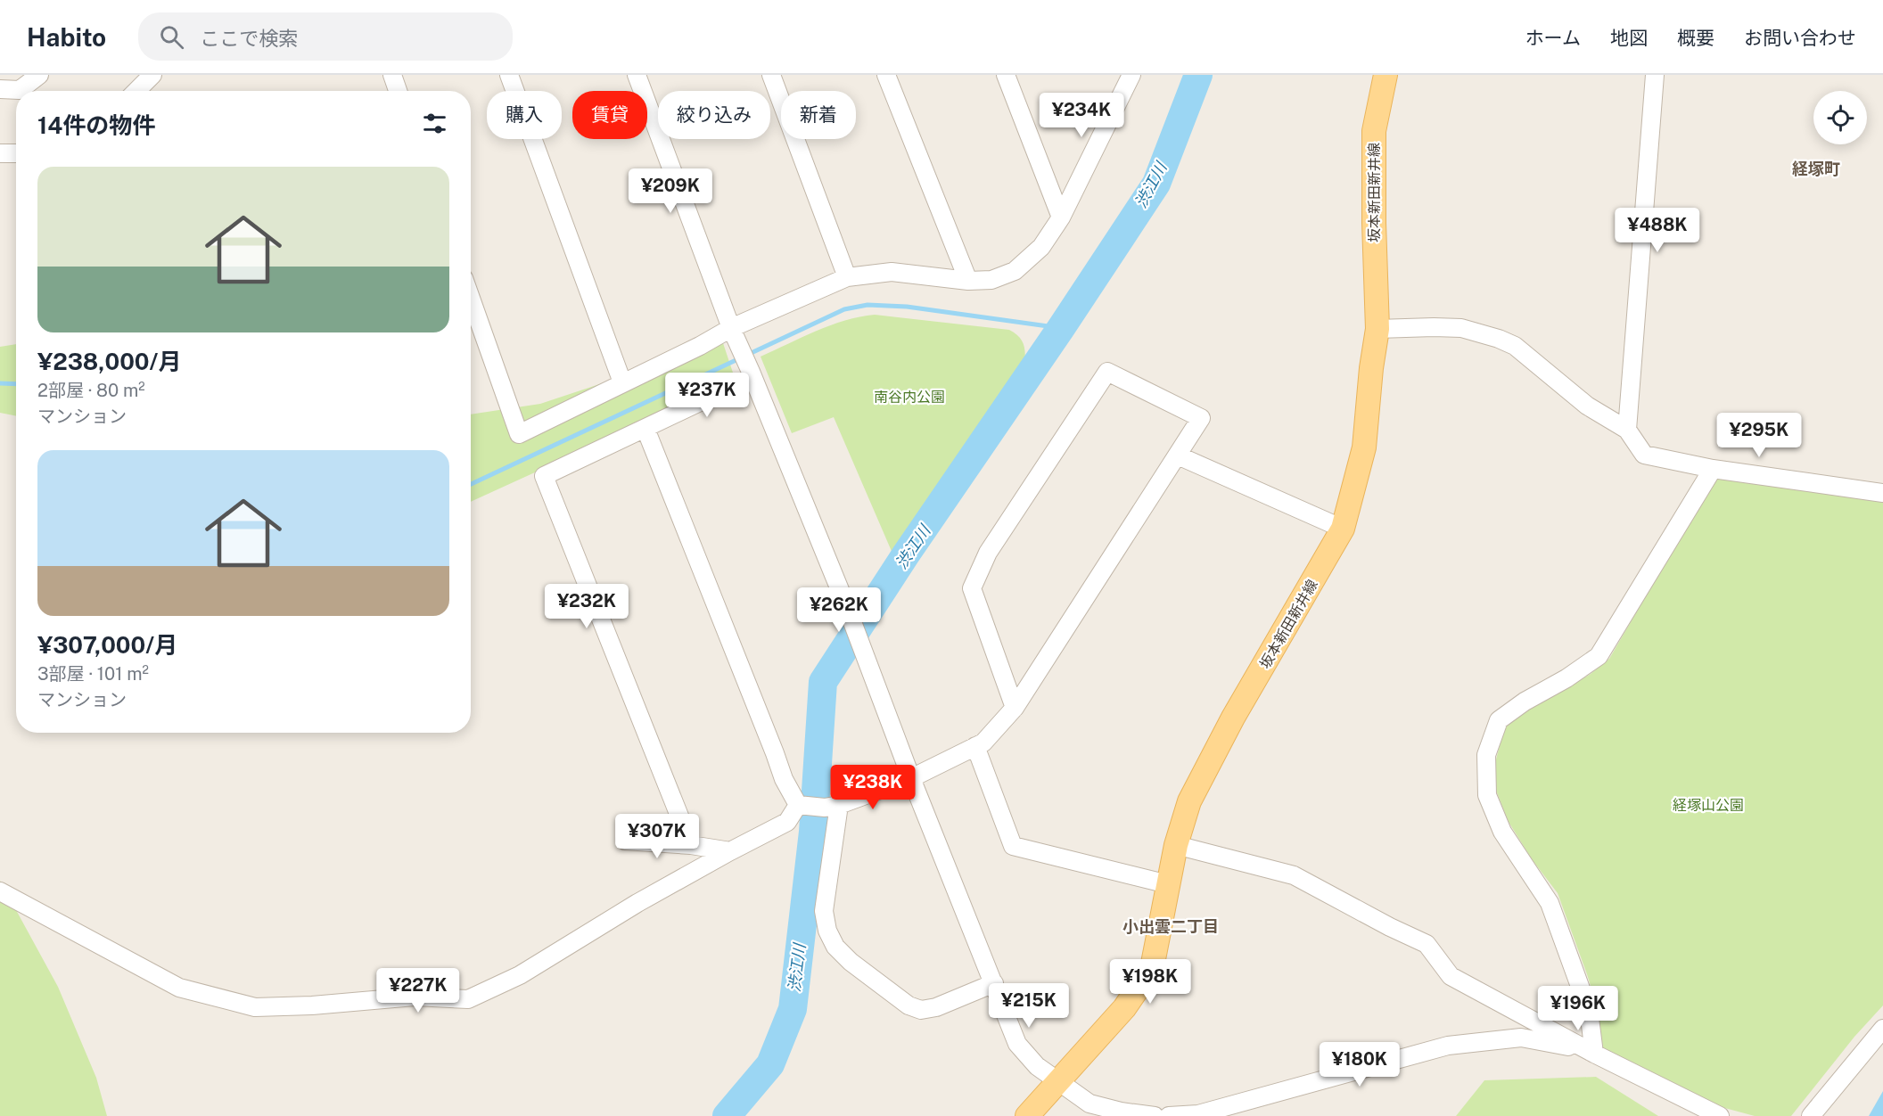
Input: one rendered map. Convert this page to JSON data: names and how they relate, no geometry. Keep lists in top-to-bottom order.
{
  "streets": {
    "main road": ["坂本新田新井線"]
  },
  "districts": ["経塚町", "小出雲二丁目"],
  "water": ["渋江川"],
  "parks": ["南谷内公園", "経塚山公園"],
  "page": {
    "header": "Habito",
    "search": "ここで検索",
    "nav": [
      "ホーム",
      "地図",
      "概要",
      "お問い合わせ"
    ],
    "chip": [
      "購入",
      "賃貸",
      "絞り込み",
      "新着"
    ],
    "heading": "14件の物件",
    "price": [
      "¥234K",
      "¥209K",
      "¥488K",
      "¥237K",
      "¥295K",
      "¥232K",
      "¥262K",
      "¥238K",
      "¥307K",
      "¥198K",
      "¥227K",
      "¥215K",
      "¥196K",
      "¥180K"
    ],
    "list": [
      {
        "name": "¥238,000/月",
        "note": "2部屋 · 80 m² · マンション"
      },
      {
        "name": "¥307,000/月",
        "note": "3部屋 · 101 m² · マンション"
      }
    ]
  }
}
